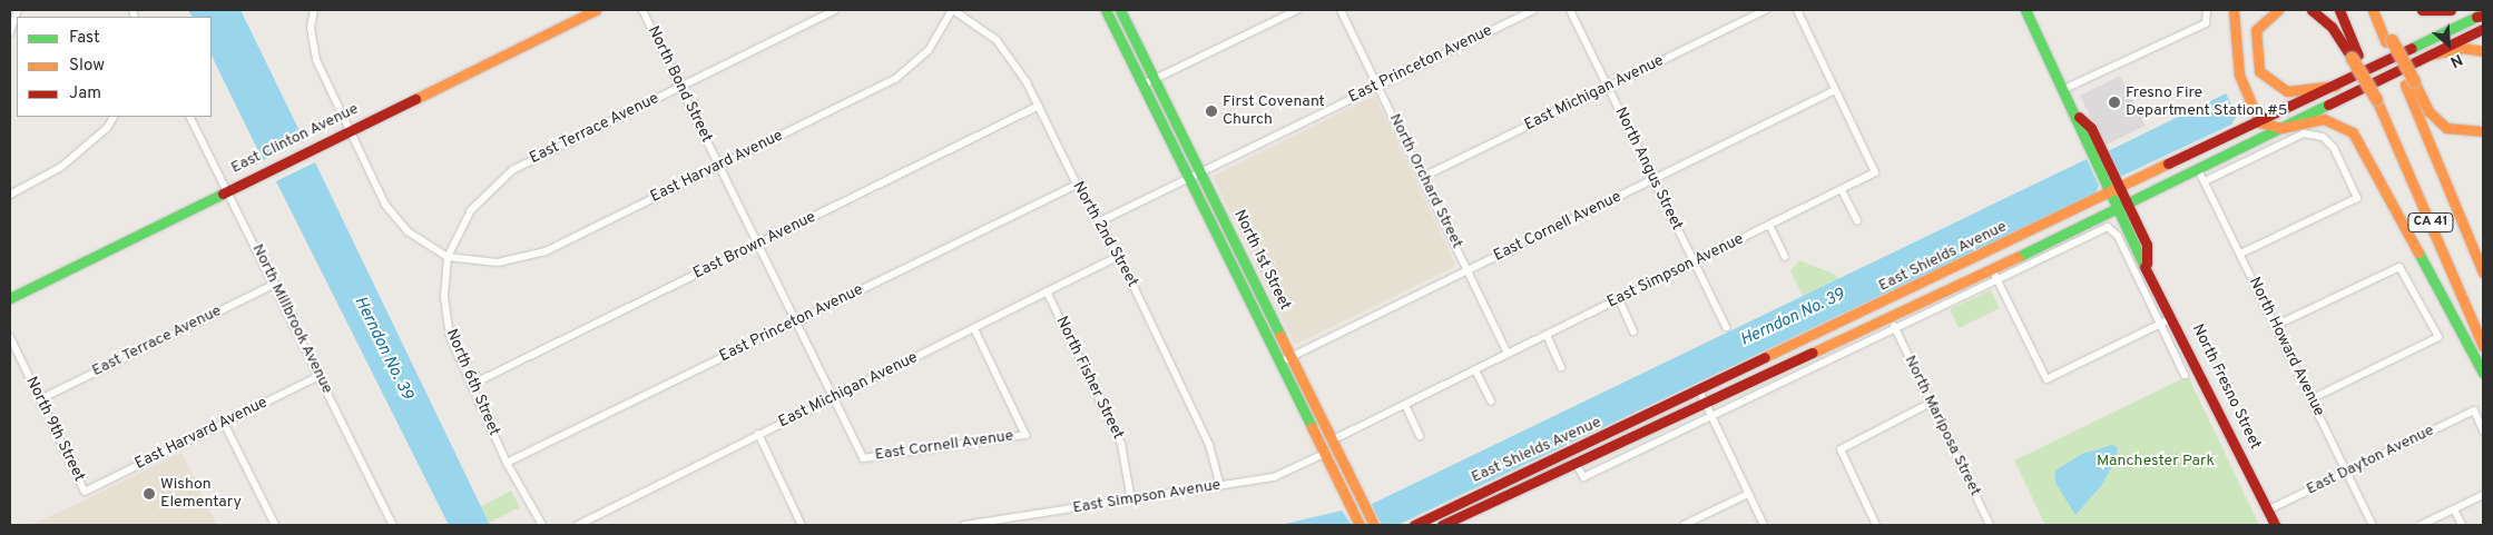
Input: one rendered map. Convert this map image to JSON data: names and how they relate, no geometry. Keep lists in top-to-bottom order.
{
  "streets": {
    "main road": [
      "East Clinton Avenue",
      "CA 41",
      "East Shields Avenue",
      "North 1st Street",
      "North Fresno Street"
    ],
    "street": [
      "East Princeton Avenue",
      "North Bond Street",
      "East Michigan Avenue",
      "East Terrace Avenue",
      "East Harvard Avenue",
      "North Angus Street",
      "North Orchard Street",
      "East Cornell Avenue",
      "North 2nd Street",
      "East Brown Avenue",
      "East Simpson Avenue",
      "North Millbrook Avenue",
      "North Howard Avenue",
      "North Fisher Street",
      "North 6th Street",
      "North Mariposa Street",
      "North 9th Street",
      "East Dayton Avenue"
    ]
  },
  "crossings": [
    ["East Princeton Avenue", "North Bond Street"],
    ["East Princeton Avenue", "North Orchard Street"],
    ["East Princeton Avenue", "North 2nd Street"],
    ["East Princeton Avenue", "North 1st Street"],
    ["East Princeton Avenue", "North 6th Street"],
    ["North Bond Street", "East Michigan Avenue"],
    ["North Bond Street", "East Terrace Avenue"],
    ["North Bond Street", "East Harvard Avenue"],
    ["North Bond Street", "East Cornell Avenue"],
    ["North Bond Street", "East Brown Avenue"],
    ["East Michigan Avenue", "North Angus Street"],
    ["East Michigan Avenue", "North Orchard Street"],
    ["East Michigan Avenue", "East Cornell Avenue"],
    ["East Michigan Avenue", "North 2nd Street"],
    ["East Michigan Avenue", "North Fisher Street"],
    ["East Terrace Avenue", "East Harvard Avenue"],
    ["East Terrace Avenue", "North Millbrook Avenue"],
    ["East Terrace Avenue", "North 6th Street"],
    ["East Terrace Avenue", "North 9th Street"],
    ["East Clinton Avenue", "North Millbrook Avenue"],
    ["East Harvard Avenue", "North 2nd Street"],
    ["East Harvard Avenue", "North Millbrook Avenue"],
    ["East Harvard Avenue", "North 6th Street"],
    ["East Harvard Avenue", "North 9th Street"],
    ["North Angus Street", "East Cornell Avenue"],
    ["North Angus Street", "East Simpson Avenue"],
    ["North Orchard Street", "East Cornell Avenue"],
    ["North Orchard Street", "East Simpson Avenue"],
    ["East Cornell Avenue", "North 1st Street"],
    ["East Cornell Avenue", "East Simpson Avenue"],
    ["North 2nd Street", "East Brown Avenue"],
    ["North 2nd Street", "East Simpson Avenue"],
    ["East Brown Avenue", "North 6th Street"],
    ["East Shields Avenue", "North Howard Avenue"],
    ["East Shields Avenue", "North Fresno Street"],
    ["North 1st Street", "East Simpson Avenue"],
    ["East Simpson Avenue", "North Fisher Street"],
    ["North Howard Avenue", "East Dayton Avenue"],
    ["North Fresno Street", "East Dayton Avenue"]
  ],
  "water": ["Herndon No. 39"],
  "parks": ["Manchester Park"],
  "places": ["Fresno Fire Department Station #5", "First Covenant Church", "Wishon Elementary"],
  "legend": ["Fast", "Slow", "Jam"],
  "north": "bottom right"
}
